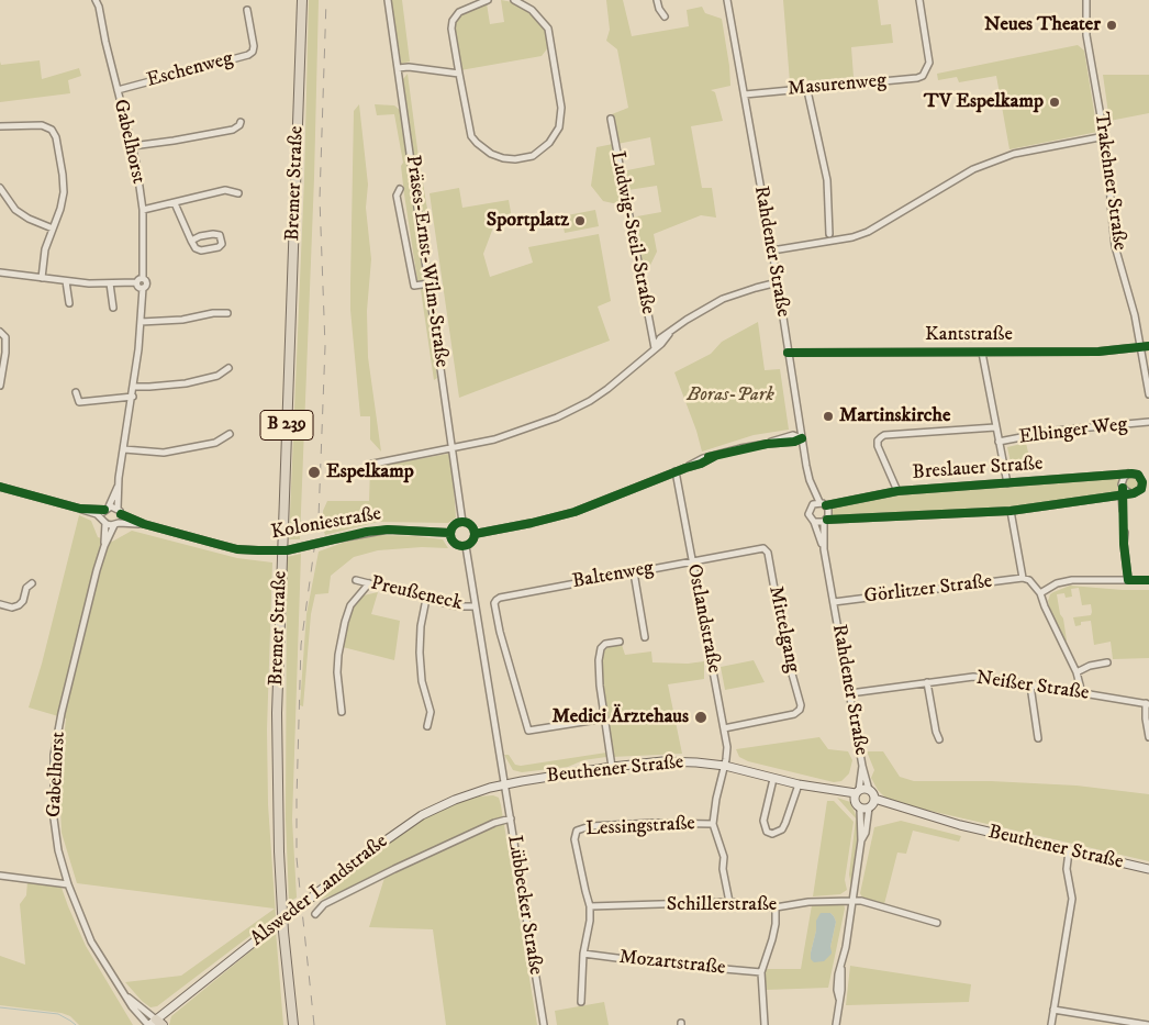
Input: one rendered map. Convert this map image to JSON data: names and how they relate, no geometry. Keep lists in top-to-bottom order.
{
  "streets": {
    "main road": [
      "Bremer Straße",
      "B 239",
      "Beuthener Straße",
      "Alsweder Landstraße"
    ],
    "street": [
      "Eschenweg",
      "Masurenweg",
      "Gabelhorst",
      "Trakehner Straße",
      "Ludwig-Steil-Straße",
      "Rahdener Straße",
      "Präses-Ernst-Wilm-Straße",
      "Kantstraße",
      "Elbinger Weg",
      "Breslauer Straße",
      "Koloniestraße",
      "Baltenweg",
      "Görlitzer Straße",
      "Preußeneck",
      "Ostlandstraße",
      "Mittelgang",
      "Neißer Straße",
      "Lessingstraße",
      "Lübbecker Straße",
      "Schillerstraße",
      "Mozartstraße"
    ]
  },
  "crossings": [
    ["Eschenweg", "Gabelhorst"],
    ["Masurenweg", "Rahdener Straße"],
    ["Gabelhorst", "Koloniestraße"],
    ["Gabelhorst", "Alsweder Landstraße"],
    ["Trakehner Straße", "Kantstraße"],
    ["Rahdener Straße", "Kantstraße"],
    ["Rahdener Straße", "Breslauer Straße"],
    ["Rahdener Straße", "Görlitzer Straße"],
    ["Rahdener Straße", "Neißer Straße"],
    ["Rahdener Straße", "Beuthener Straße"],
    ["Präses-Ernst-Wilm-Straße", "Koloniestraße"],
    ["Baltenweg", "Ostlandstraße"],
    ["Baltenweg", "Mittelgang"],
    ["Ostlandstraße", "Mittelgang"],
    ["Ostlandstraße", "Beuthener Straße"],
    ["Ostlandstraße", "Lessingstraße"],
    ["Beuthener Straße", "Alsweder Landstraße"],
    ["Beuthener Straße", "Lübbecker Straße"],
    ["Lessingstraße", "Schillerstraße"],
    ["Lessingstraße", "Mozartstraße"],
    ["Alsweder Landstraße", "Lübbecker Straße"]
  ],
  "parks": ["Boras-Park"],
  "places": [
    "Neues Theater",
    "TV Espelkamp",
    "Sportplatz",
    "Martinskirche",
    "Espelkamp",
    "Medici Ärztehaus"
  ]
}
